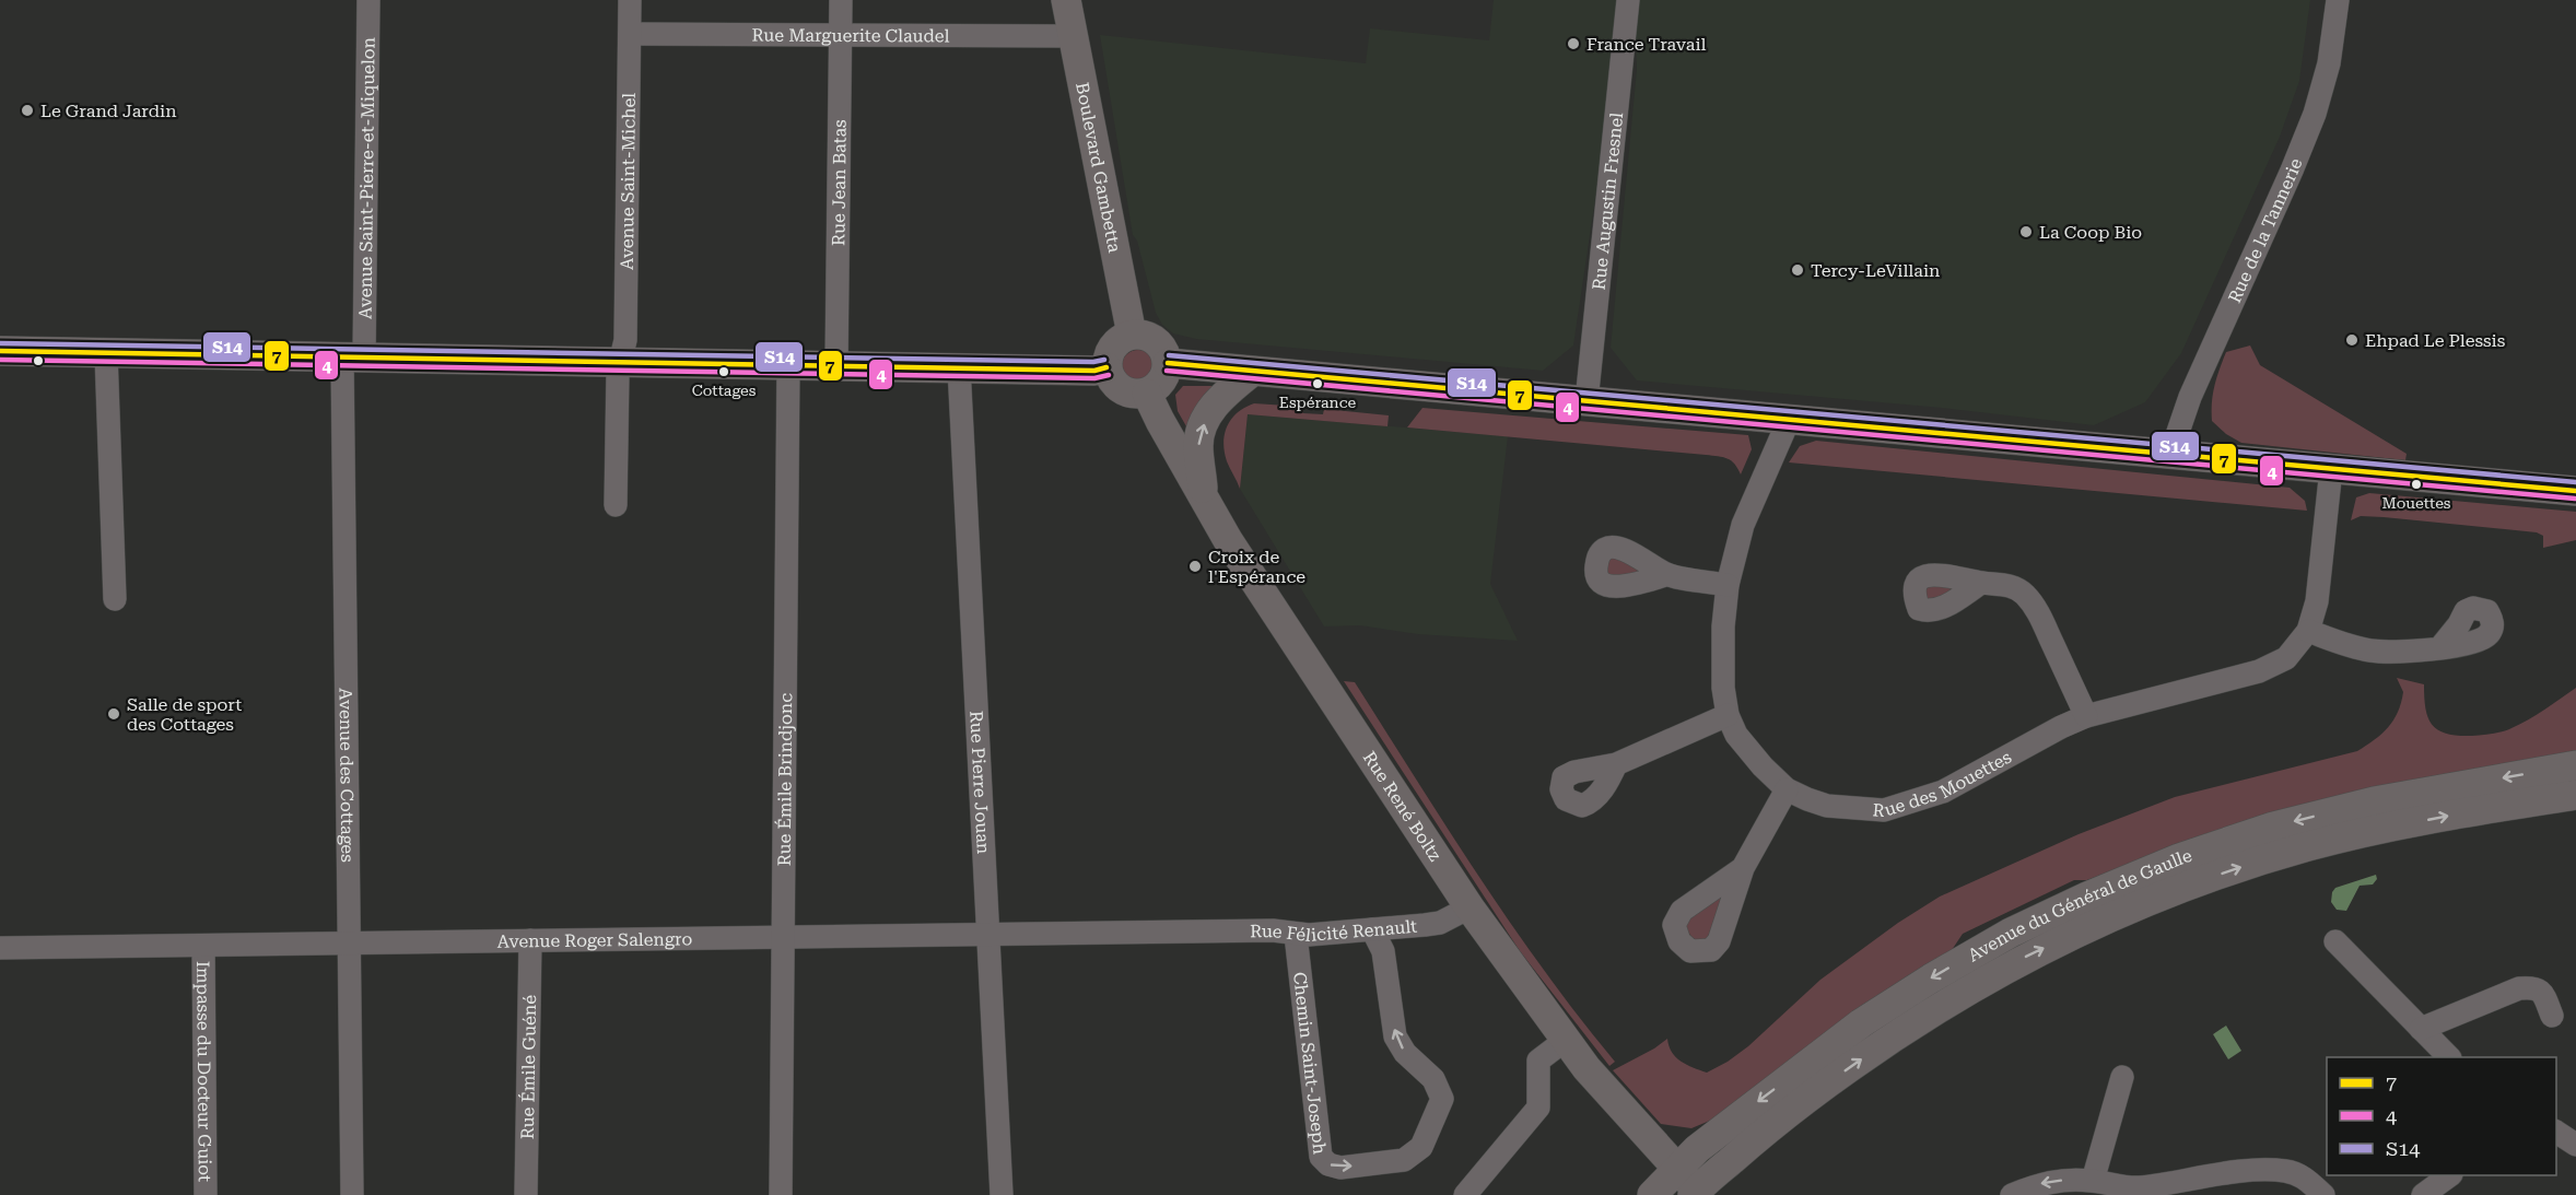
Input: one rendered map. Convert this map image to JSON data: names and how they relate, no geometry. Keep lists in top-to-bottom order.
{
  "streets": {
    "main road": ["Boulevard Gambetta", "Rue René Boltz", "Avenue du Général de Gaulle"],
    "street": [
      "Rue Marguerite Claudel",
      "Avenue Saint-Pierre-et-Miquelon",
      "Avenue Saint-Michel",
      "Rue Jean Batas",
      "Rue Augustin Fresnel",
      "Rue de la Tannerie",
      "Avenue des Cottages",
      "Rue Émile Brindjonc",
      "Rue des Mouettes",
      "Rue Pierre Jouan",
      "Rue Félicité Renault",
      "Avenue Roger Salengro",
      "Chemin Saint-Joseph",
      "Rue Émile Guéné",
      "Impasse du Docteur Guiot"
    ]
  },
  "crossings": [
    ["Rue Marguerite Claudel", "Boulevard Gambetta"],
    ["Rue Marguerite Claudel", "Avenue Saint-Michel"],
    ["Rue Marguerite Claudel", "Rue Jean Batas"],
    ["Boulevard Gambetta", "Rue René Boltz"],
    ["Avenue Saint-Pierre-et-Miquelon", "Avenue des Cottages"],
    ["Avenue des Cottages", "Avenue Roger Salengro"],
    ["Rue Émile Brindjonc", "Avenue Roger Salengro"],
    ["Rue Pierre Jouan", "Avenue Roger Salengro"],
    ["Rue René Boltz", "Avenue du Général de Gaulle"],
    ["Rue René Boltz", "Rue Félicité Renault"],
    ["Rue Félicité Renault", "Avenue Roger Salengro"],
    ["Rue Félicité Renault", "Chemin Saint-Joseph"],
    ["Avenue Roger Salengro", "Rue Émile Guéné"],
    ["Avenue Roger Salengro", "Impasse du Docteur Guiot"]
  ],
  "places": [
    "France Travail",
    "Le Grand Jardin",
    "La Coop Bio",
    "Tercy-LeVillain",
    "Ehpad Le Plessis",
    "Cottages",
    "Espérance",
    "Mouettes",
    "Croix de l'Espérance",
    "Salle de sport des Cottages"
  ],
  "lines": ["transit line S14", "transit line 7", "transit line 4"],
  "legend": ["7", "4", "S14"]
}
